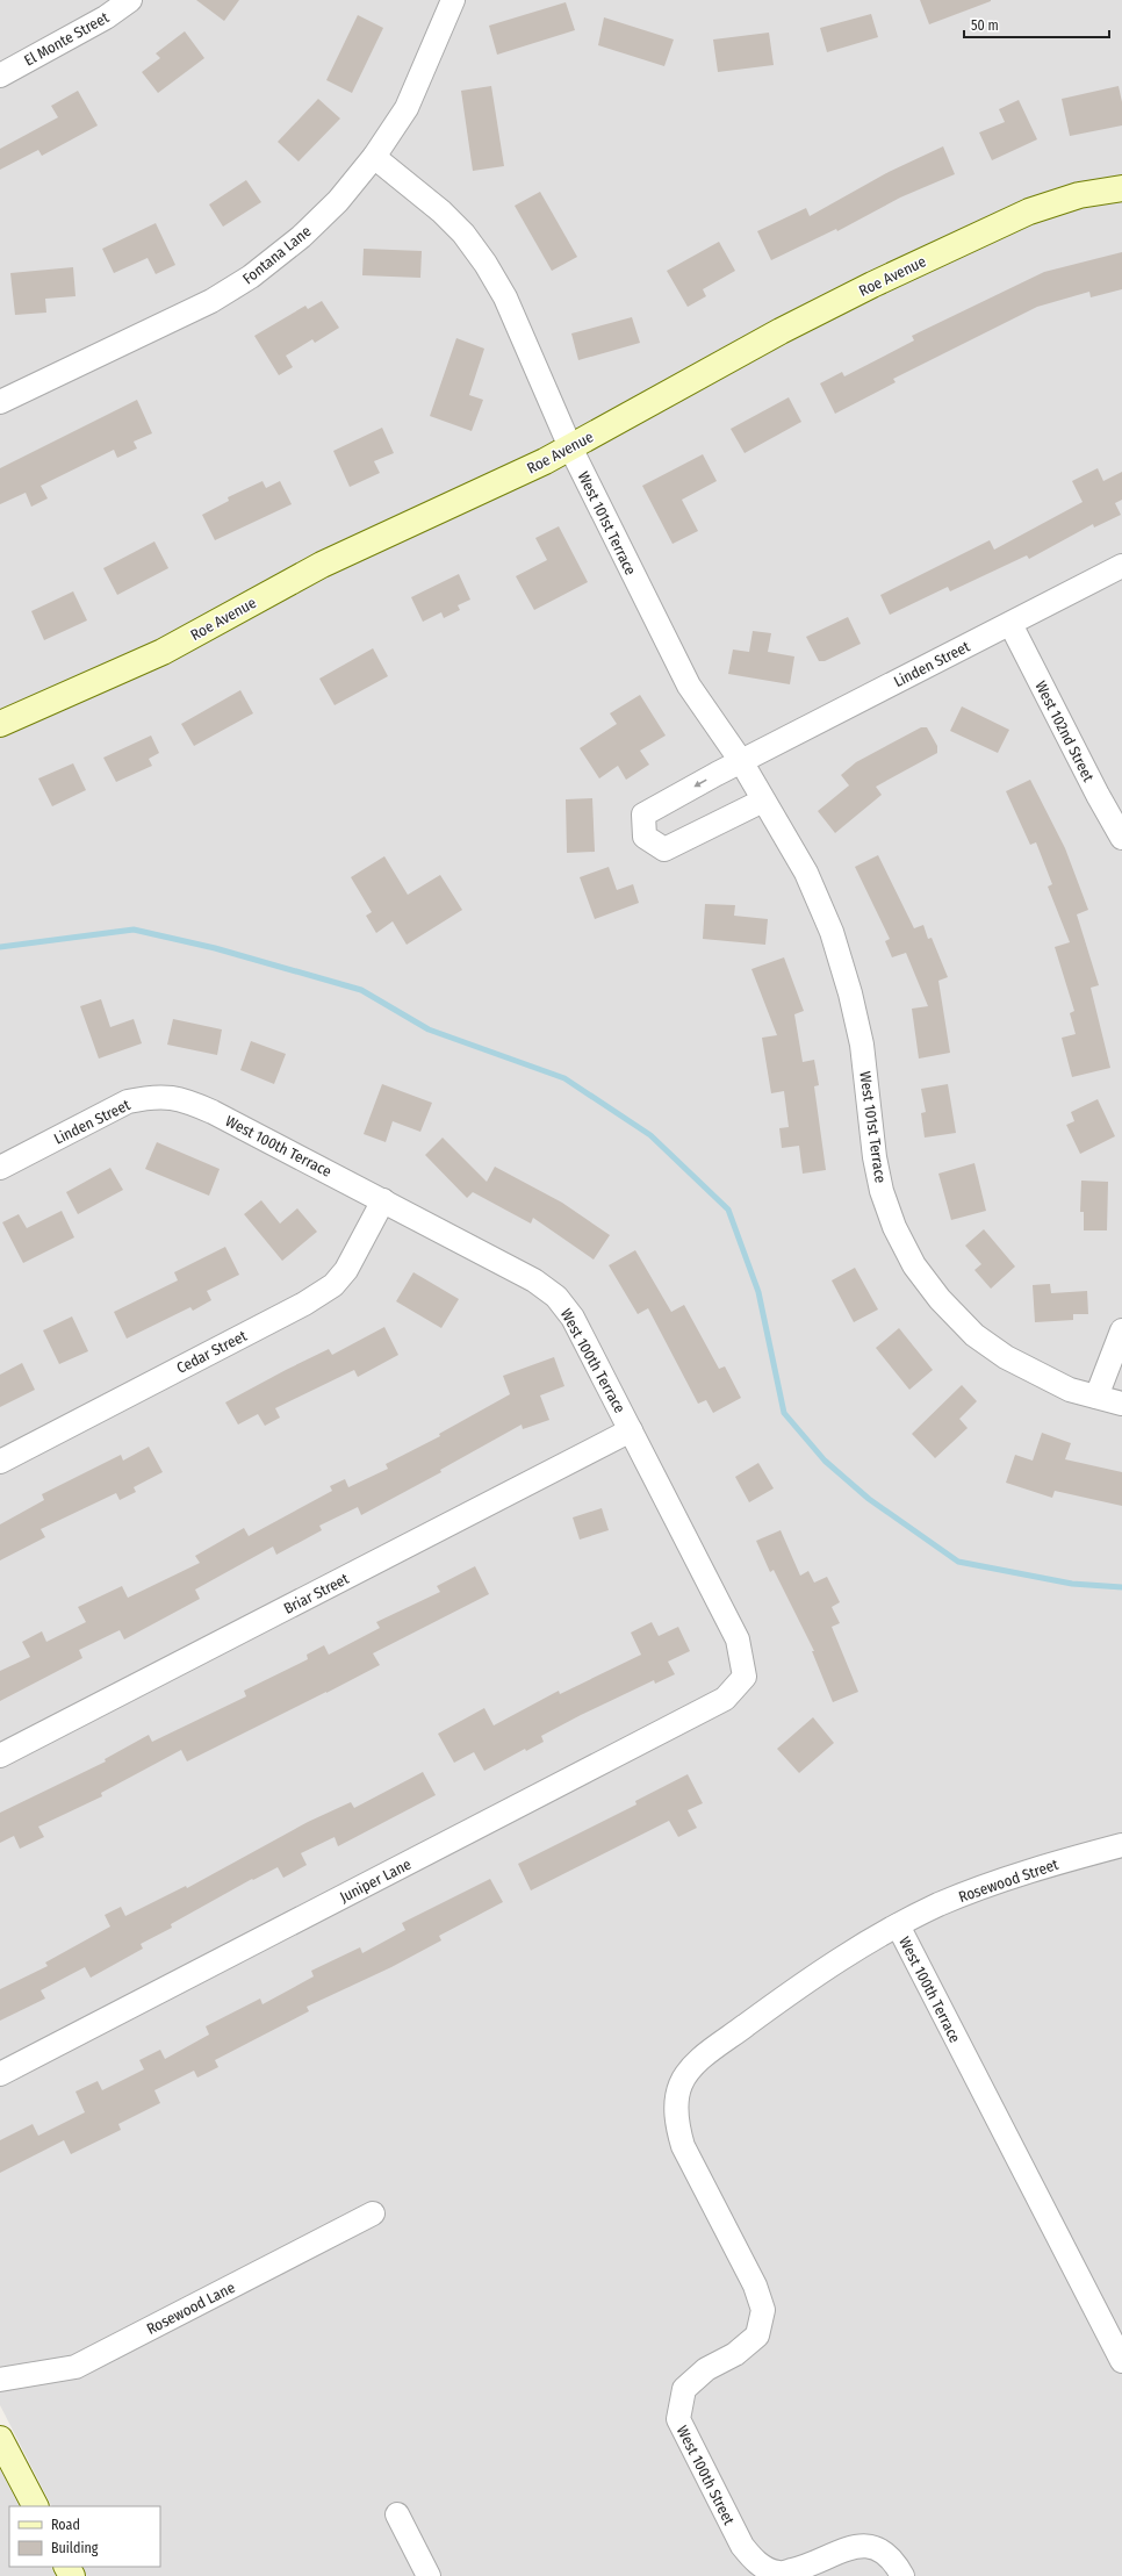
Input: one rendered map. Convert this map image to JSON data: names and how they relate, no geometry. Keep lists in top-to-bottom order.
{
  "streets": {
    "main road": ["Roe Avenue"],
    "street": [
      "El Monte Street",
      "Fontana Lane",
      "West 101st Terrace",
      "Linden Street",
      "West 102nd Street",
      "West 100th Terrace",
      "Cedar Street",
      "Briar Street",
      "Juniper Lane",
      "Rosewood Street",
      "Rosewood Lane",
      "West 100th Street"
    ]
  },
  "crossings": [
    ["Fontana Lane", "West 101st Terrace"],
    ["Roe Avenue", "West 101st Terrace"],
    ["West 101st Terrace", "Linden Street"],
    ["Linden Street", "West 102nd Street"],
    ["Linden Street", "West 100th Terrace"],
    ["West 100th Terrace", "Cedar Street"],
    ["West 100th Terrace", "Briar Street"],
    ["West 100th Terrace", "Juniper Lane"],
    ["West 100th Terrace", "Rosewood Street"],
    ["West 100th Terrace", "West 100th Street"]
  ],
  "legend": ["Road", "Building"],
  "scale_bar": "50 m"
}
